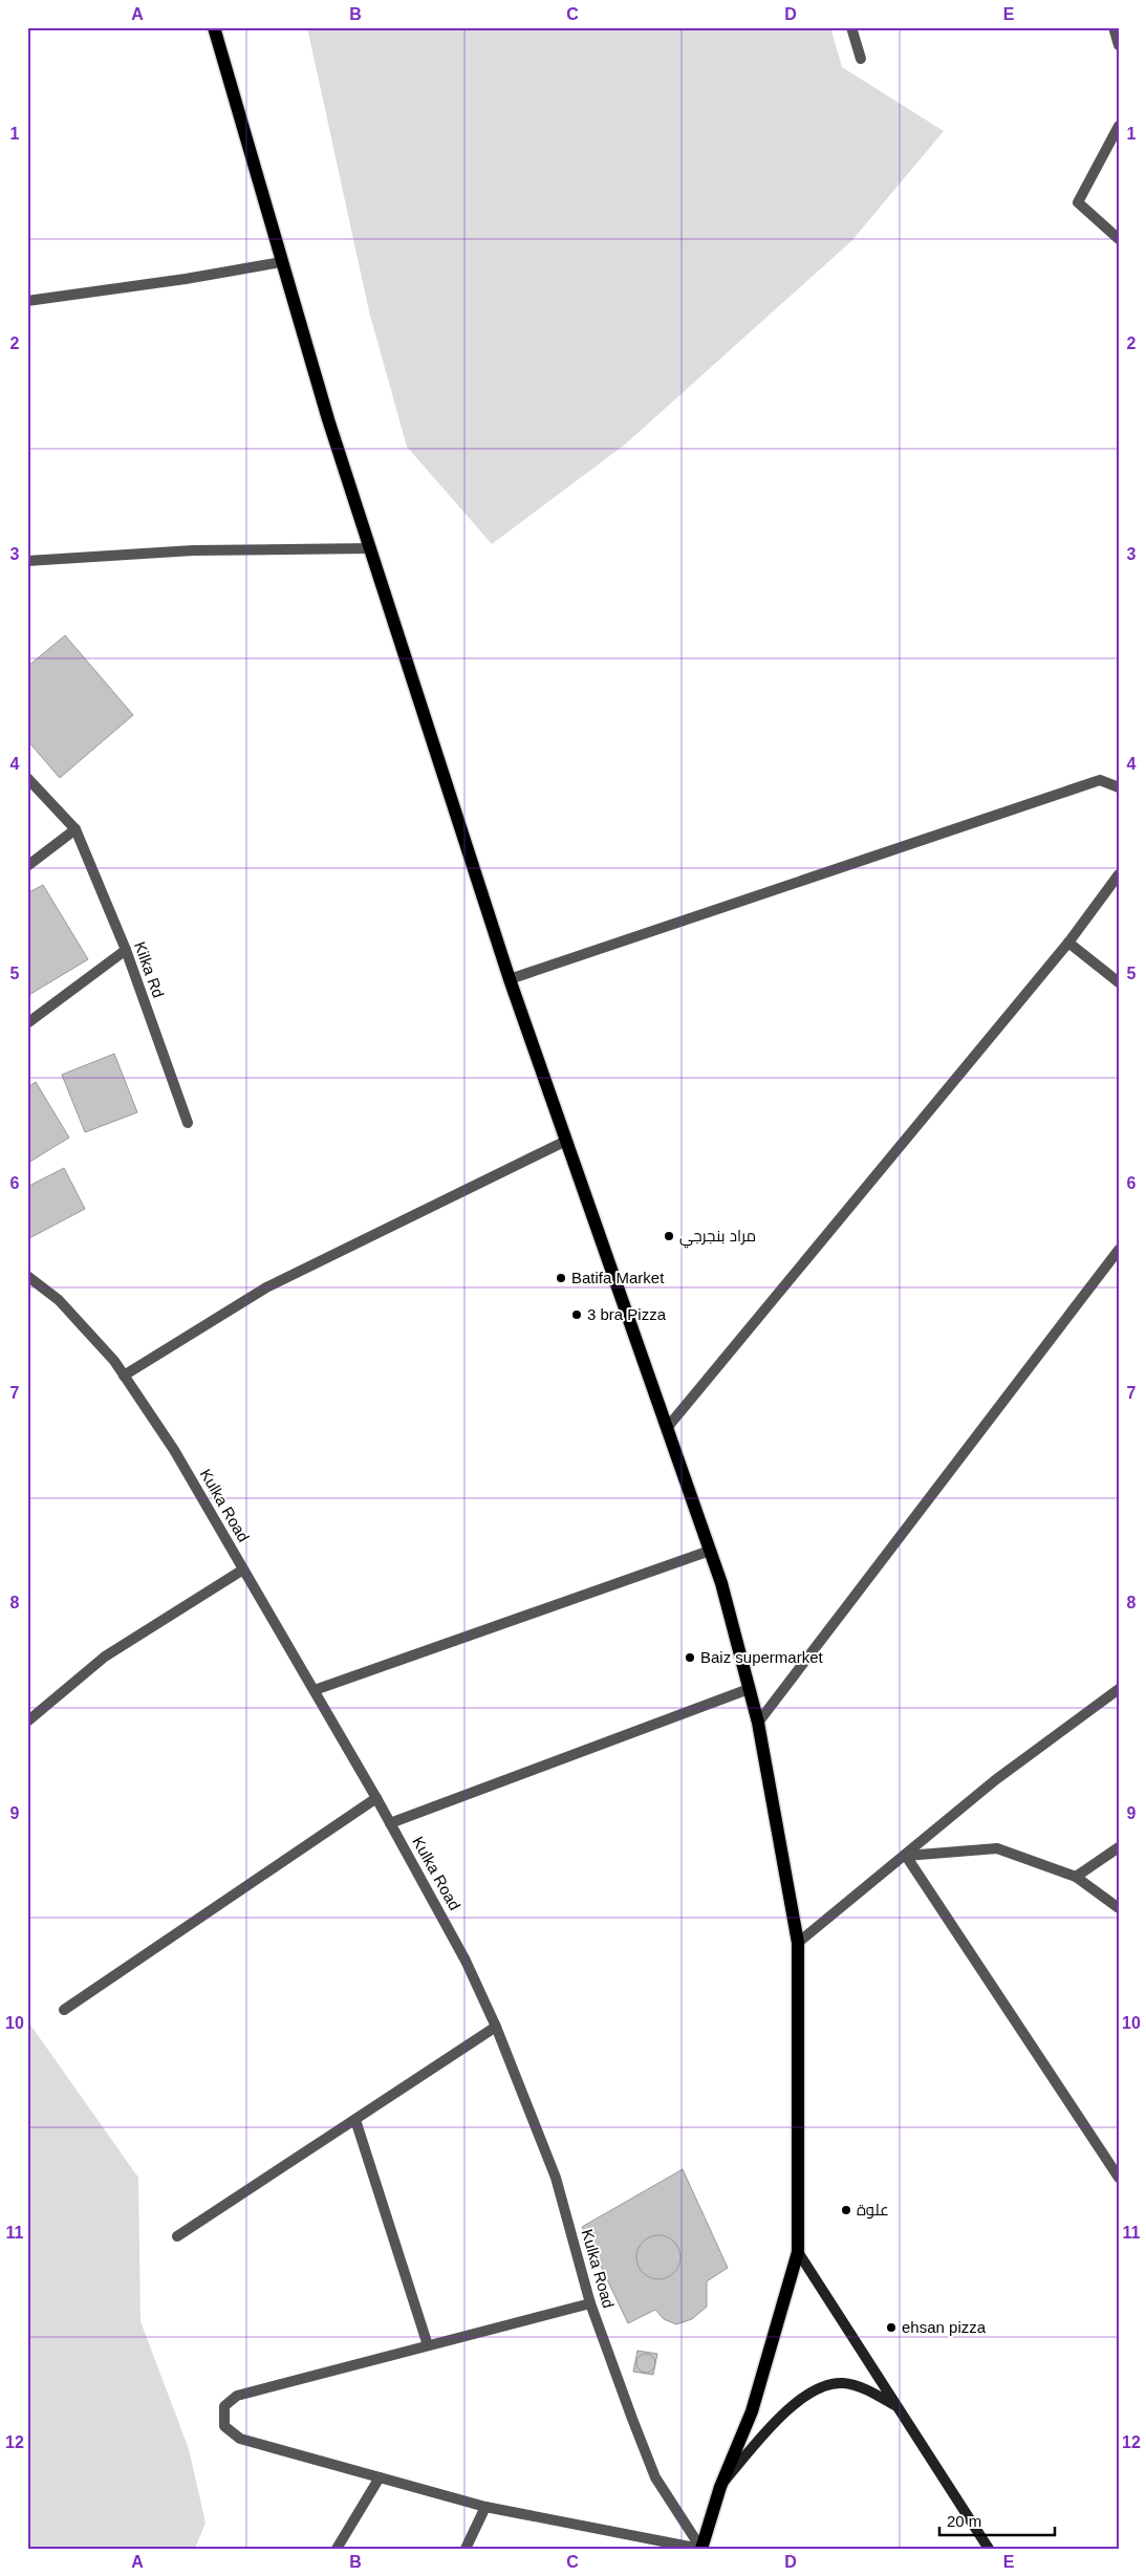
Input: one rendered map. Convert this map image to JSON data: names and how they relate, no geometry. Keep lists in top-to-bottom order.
{
  "streets": {
    "street": ["Kilka Rd", "Kulka Road"]
  },
  "places": [
    "مراد بنجرجي",
    "Batifa Market",
    "3 bra Pizza",
    "Baiz supermarket",
    "علوة",
    "ehsan pizza"
  ],
  "scale_bar": "20 m",
  "grid": {
    "columns": [
      "A",
      "B",
      "C",
      "D",
      "E"
    ],
    "rows": [
      "1",
      "2",
      "3",
      "4",
      "5",
      "6",
      "7",
      "8",
      "9",
      "10",
      "11",
      "12"
    ]
  }
}
